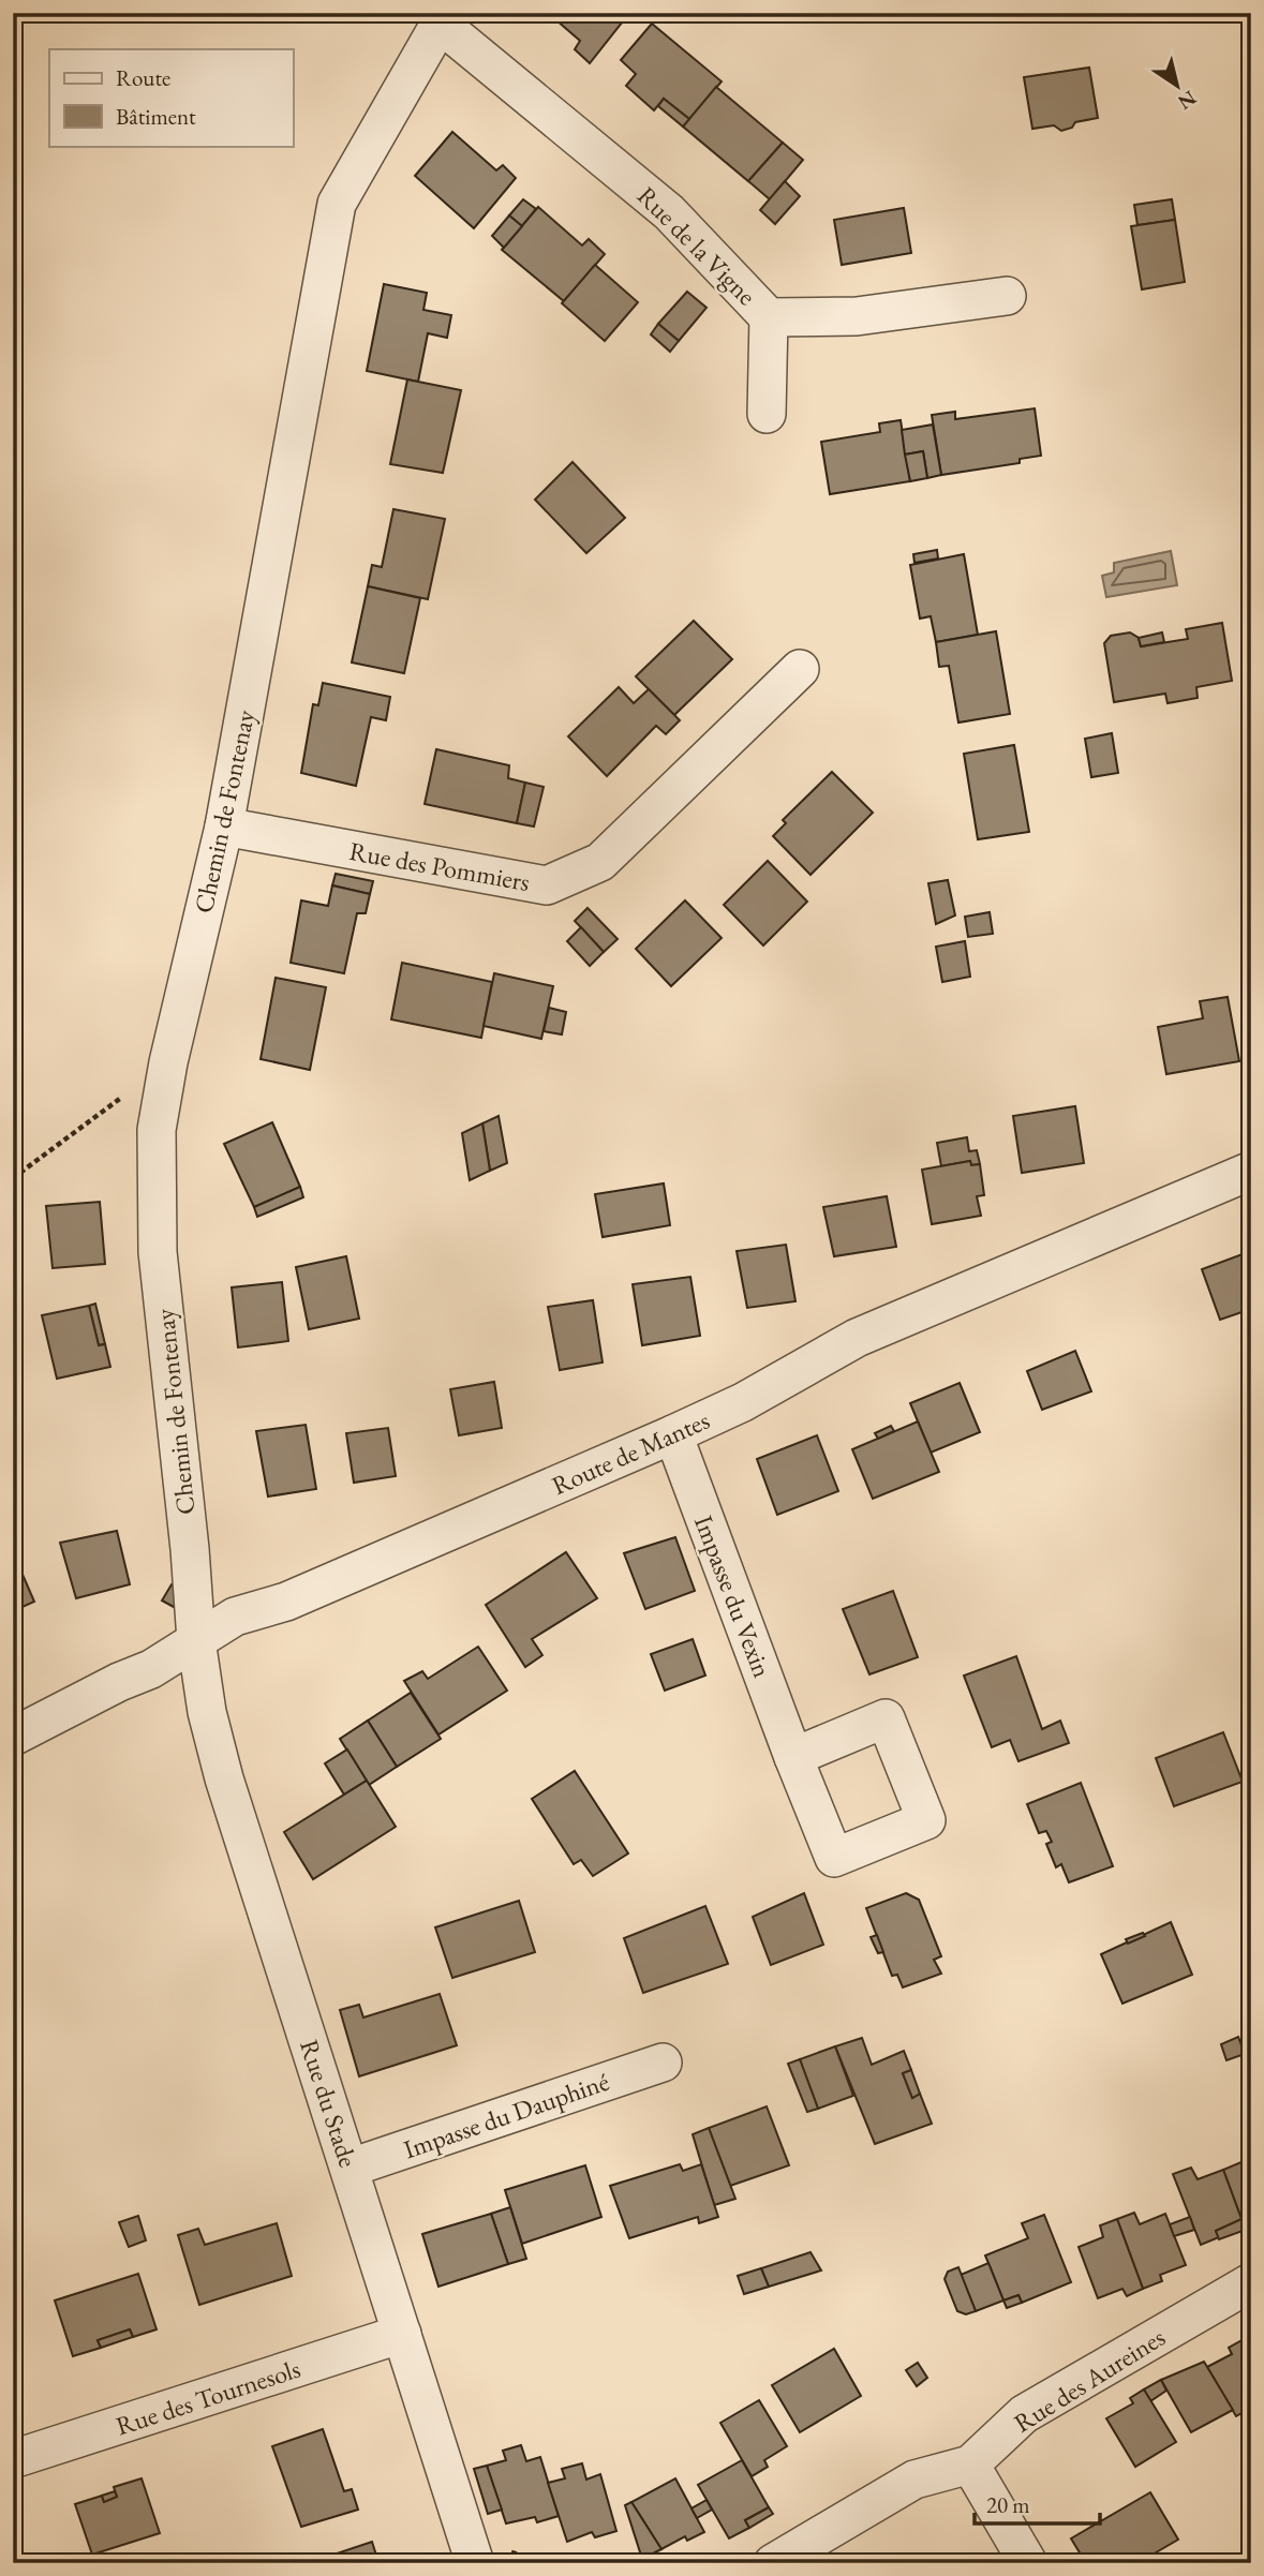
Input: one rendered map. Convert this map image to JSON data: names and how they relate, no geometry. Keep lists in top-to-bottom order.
{
  "streets": {
    "street": [
      "Rue de la Vigne",
      "Chemin de Fontenay",
      "Rue des Pommiers",
      "Route de Mantes",
      "Impasse du Vexin",
      "Rue du Stade",
      "Impasse du Dauphiné",
      "Rue des Aureines",
      "Rue des Tournesols"
    ]
  },
  "crossings": [
    ["Rue de la Vigne", "Chemin de Fontenay"],
    ["Chemin de Fontenay", "Rue des Pommiers"],
    ["Chemin de Fontenay", "Route de Mantes"],
    ["Chemin de Fontenay", "Rue du Stade"],
    ["Route de Mantes", "Impasse du Vexin"],
    ["Route de Mantes", "Rue du Stade"],
    ["Rue du Stade", "Impasse du Dauphiné"],
    ["Rue du Stade", "Rue des Tournesols"]
  ],
  "legend": ["Route", "Bâtiment"],
  "scale_bar": "20 m",
  "north": "bottom right"
}
